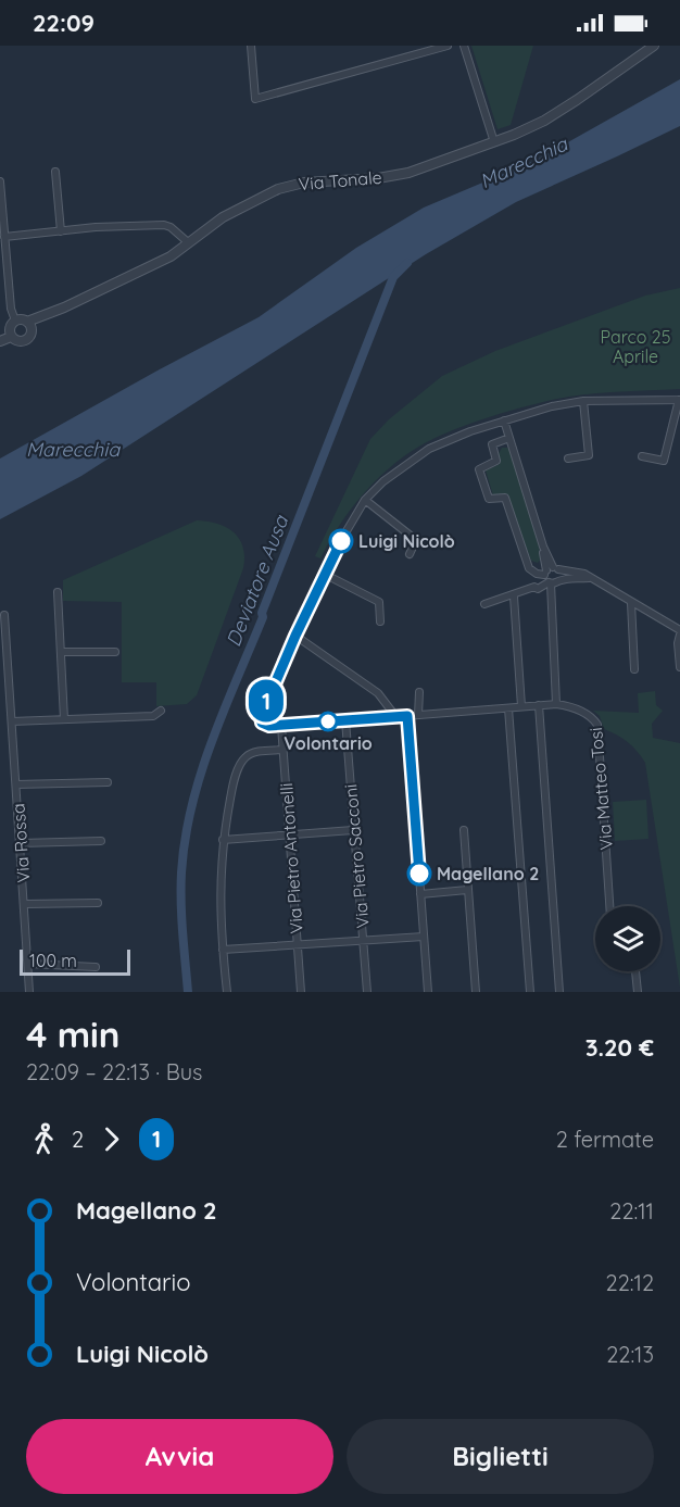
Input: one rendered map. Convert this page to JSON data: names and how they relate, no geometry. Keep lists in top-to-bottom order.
{
  "streets": {
    "street": [
      "Via Tonale",
      "Via Matteo Tosi",
      "Via Rossa",
      "Via Pietro Sacconi",
      "Via Pietro Antonelli"
    ]
  },
  "crossings": [
    ["Via Matteo Tosi", "Via Pietro Sacconi"],
    ["Via Matteo Tosi", "Via Pietro Antonelli"]
  ],
  "water": ["Marecchia", "Deviatore Ausa"],
  "parks": ["Parco 25 Aprile"],
  "places": ["Luigi Nicolò", "Volontario", "Magellano 2"],
  "lines": ["bus line 1"],
  "scale_bar": "100 m",
  "page": {
    "status": "22:09",
    "on_map": "1",
    "scale": "100 m",
    "heading": ["4 min", "22:09 – 22:13 · Bus", "3.20 €"],
    "legs": ["2", "1", "2 fermate"],
    "list": [
      {
        "name": "Magellano 2",
        "value": "22:11"
      },
      {
        "name": "Volontario",
        "value": "22:12"
      },
      {
        "name": "Luigi Nicolò",
        "value": "22:13"
      }
    ],
    "buttons": ["Avvia", "Biglietti"]
  }
}
